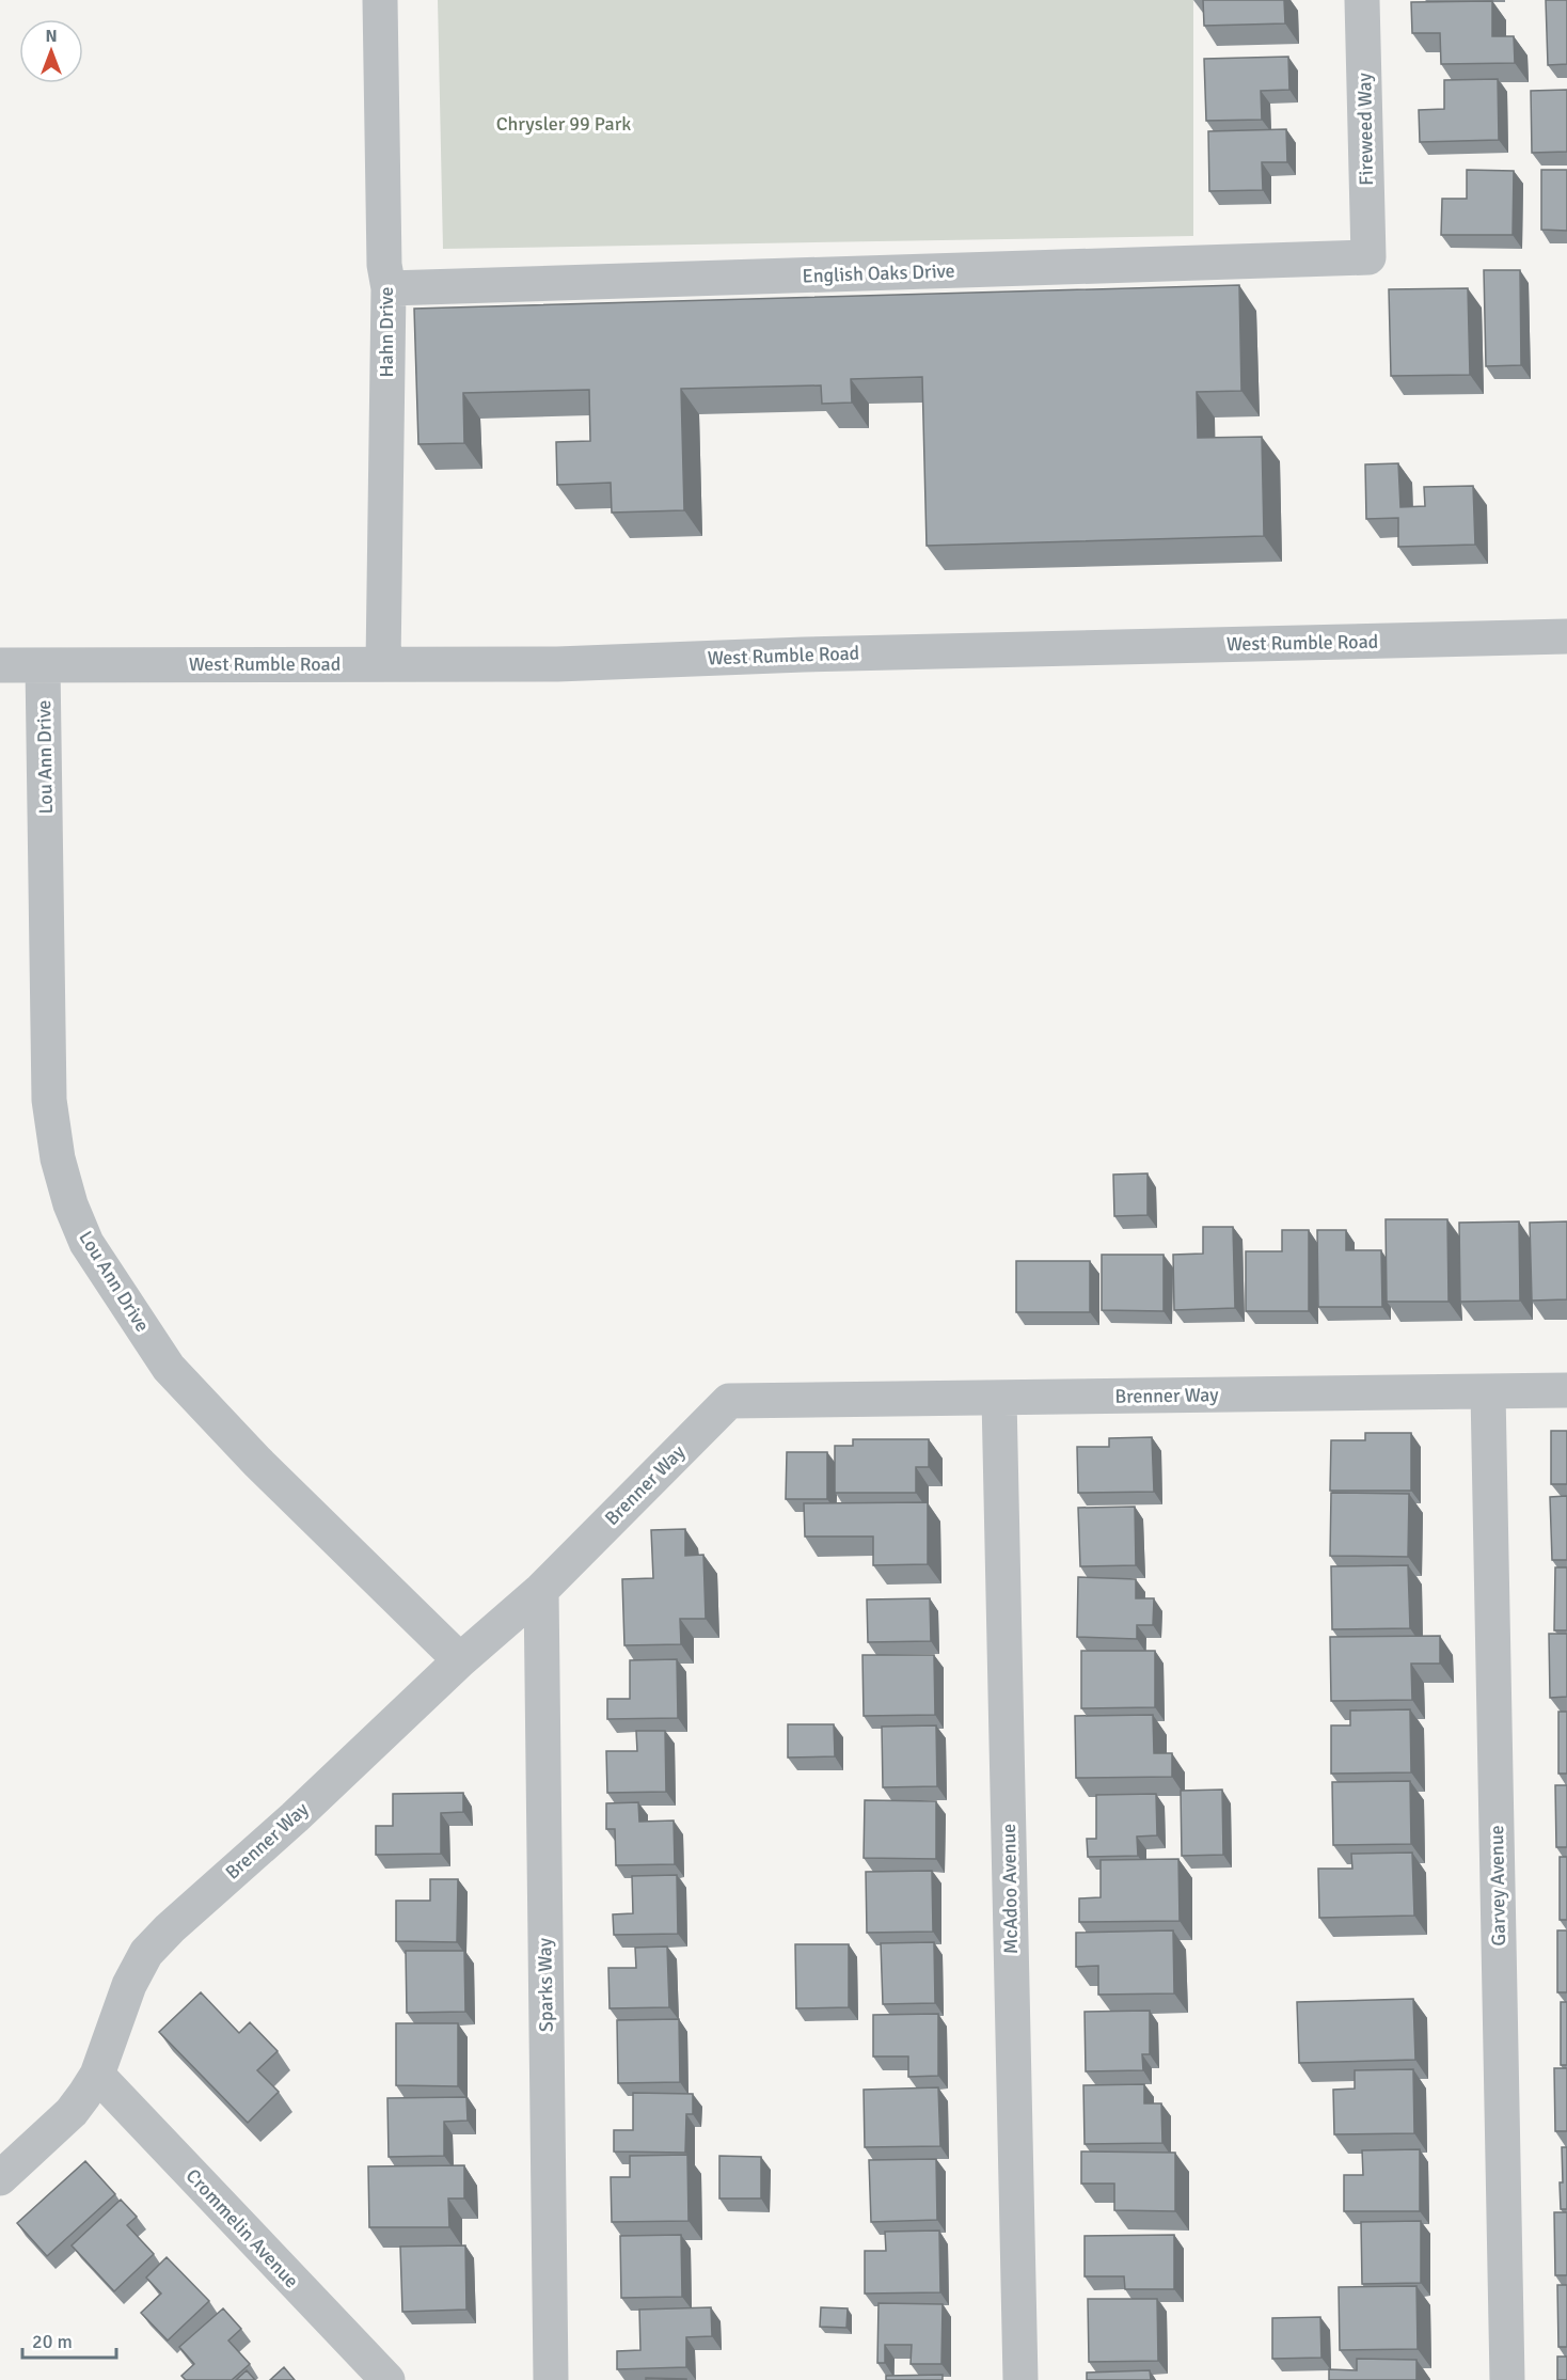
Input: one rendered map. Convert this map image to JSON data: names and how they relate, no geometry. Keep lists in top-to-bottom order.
{
  "streets": {
    "street": [
      "Fireweed Way",
      "English Oaks Drive",
      "Hahn Drive",
      "West Rumble Road",
      "Lou Ann Drive",
      "Brenner Way",
      "Garvey Avenue",
      "McAdoo Avenue",
      "Sparks Way",
      "Crommelin Avenue"
    ]
  },
  "crossings": [
    ["Fireweed Way", "English Oaks Drive"],
    ["English Oaks Drive", "Hahn Drive"],
    ["Hahn Drive", "West Rumble Road"],
    ["West Rumble Road", "Lou Ann Drive"],
    ["Lou Ann Drive", "Brenner Way"],
    ["Brenner Way", "Garvey Avenue"],
    ["Brenner Way", "McAdoo Avenue"],
    ["Brenner Way", "Sparks Way"],
    ["Brenner Way", "Crommelin Avenue"]
  ],
  "parks": ["Chrysler 99 Park"],
  "scale_bar": "20 m",
  "north": "top"
}
